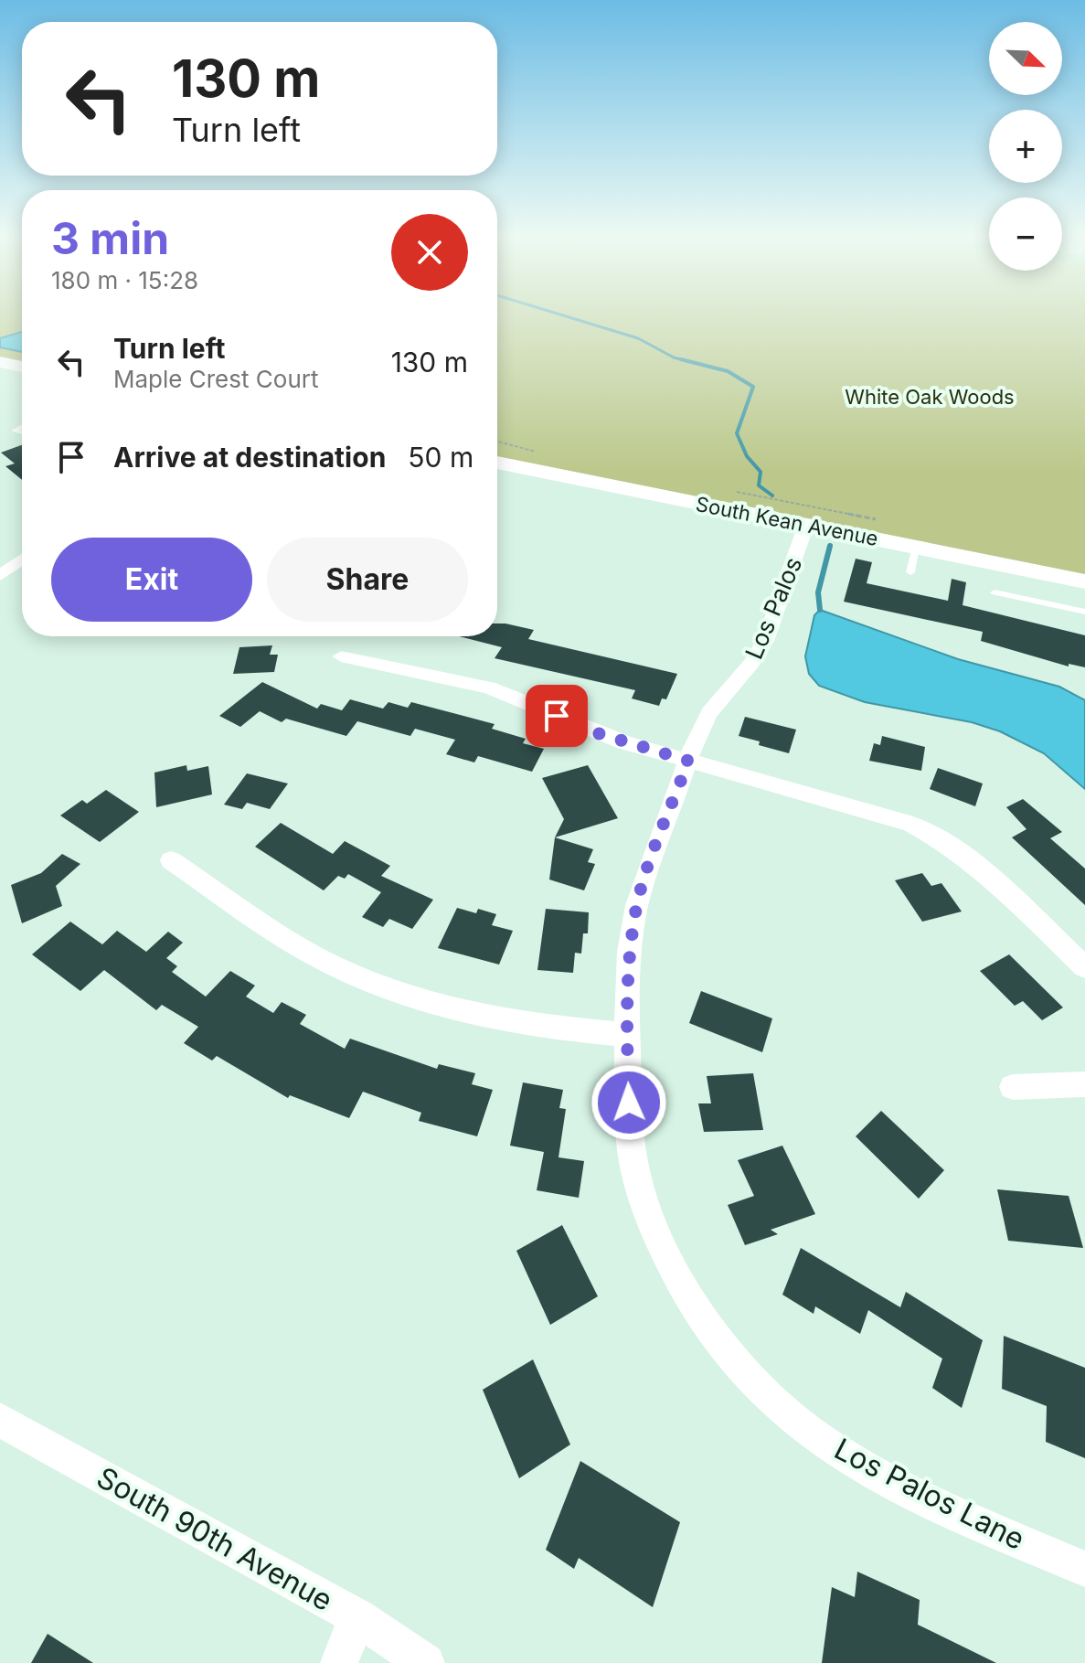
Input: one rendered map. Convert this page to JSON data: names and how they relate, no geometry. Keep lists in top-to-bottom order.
{
  "streets": {
    "street": [
      "South Kean Avenue",
      "Los Palos",
      "Los Palos Lane",
      "South 90th Avenue"
    ]
  },
  "crossings": [
    ["South Kean Avenue", "Los Palos"],
    ["Los Palos", "Los Palos Lane"]
  ],
  "parks": ["White Oak Woods"],
  "north": "bottom right",
  "page": {
    "map_buttons": ["+", "−"],
    "turn": ["130 m", "Turn left"],
    "heading": ["3 min", "180 m · 15:28"],
    "list": [
      {
        "name": "Turn left",
        "note": "Maple Crest Court",
        "value": "130 m"
      },
      {
        "name": "Arrive at destination",
        "value": "50 m"
      }
    ],
    "buttons": ["Exit", "Share"]
  }
}
